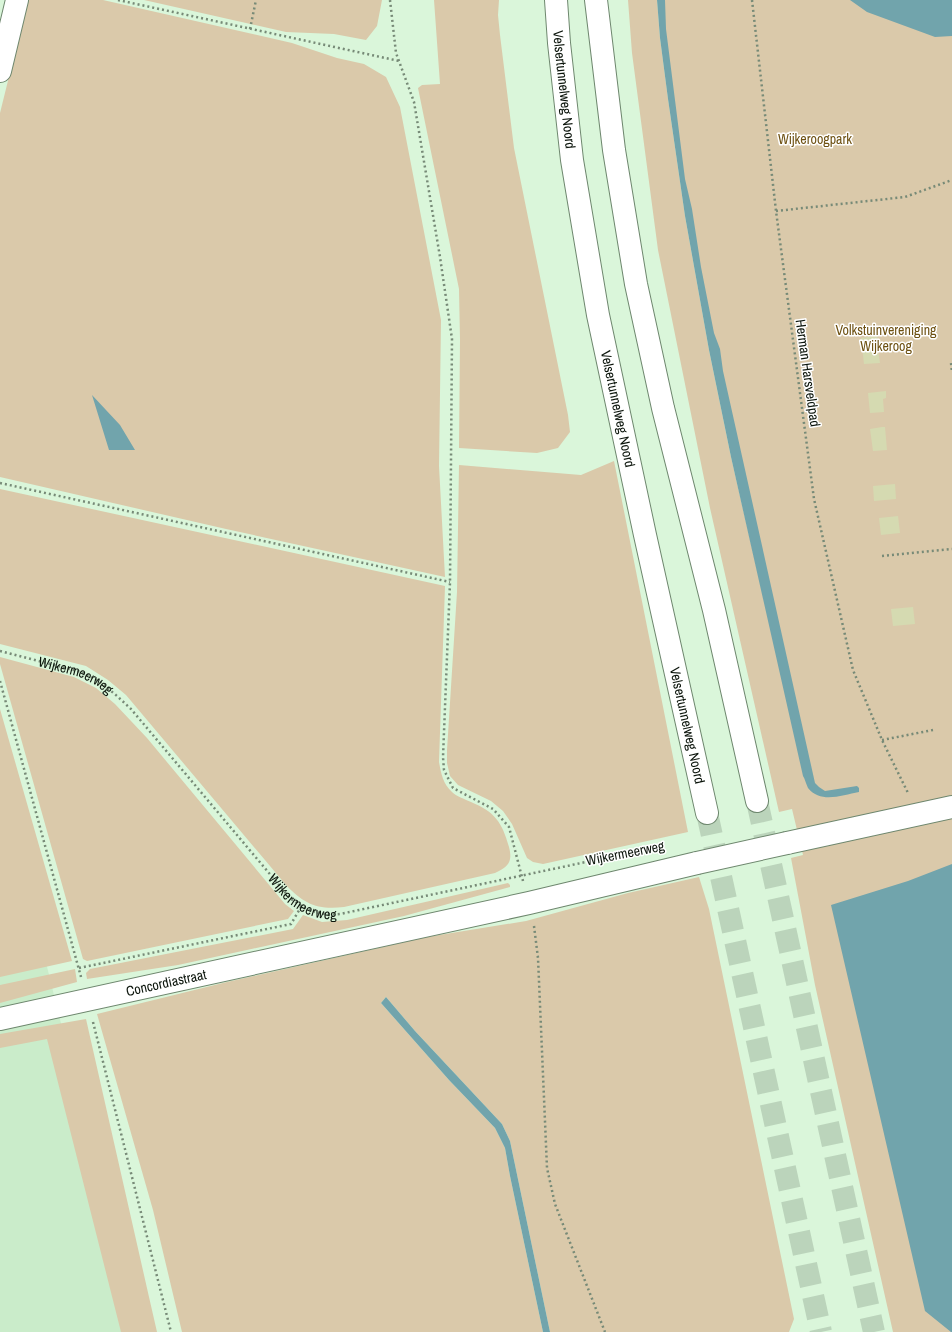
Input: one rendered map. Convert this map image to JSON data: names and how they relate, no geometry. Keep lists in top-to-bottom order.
{
  "streets": {
    "main road": ["Velsertunnelweg Noord", "Wijkermeerweg", "Concordiastraat"],
    "path": ["Herman Harsveldpad"]
  },
  "crossings": [
    ["Herman Harsveldpad", "Wijkermeerweg"],
    ["Wijkermeerweg", "Concordiastraat"]
  ],
  "parks": ["Wijkeroogpark", "Volkstuinvereniging Wijkeroog"]
}
